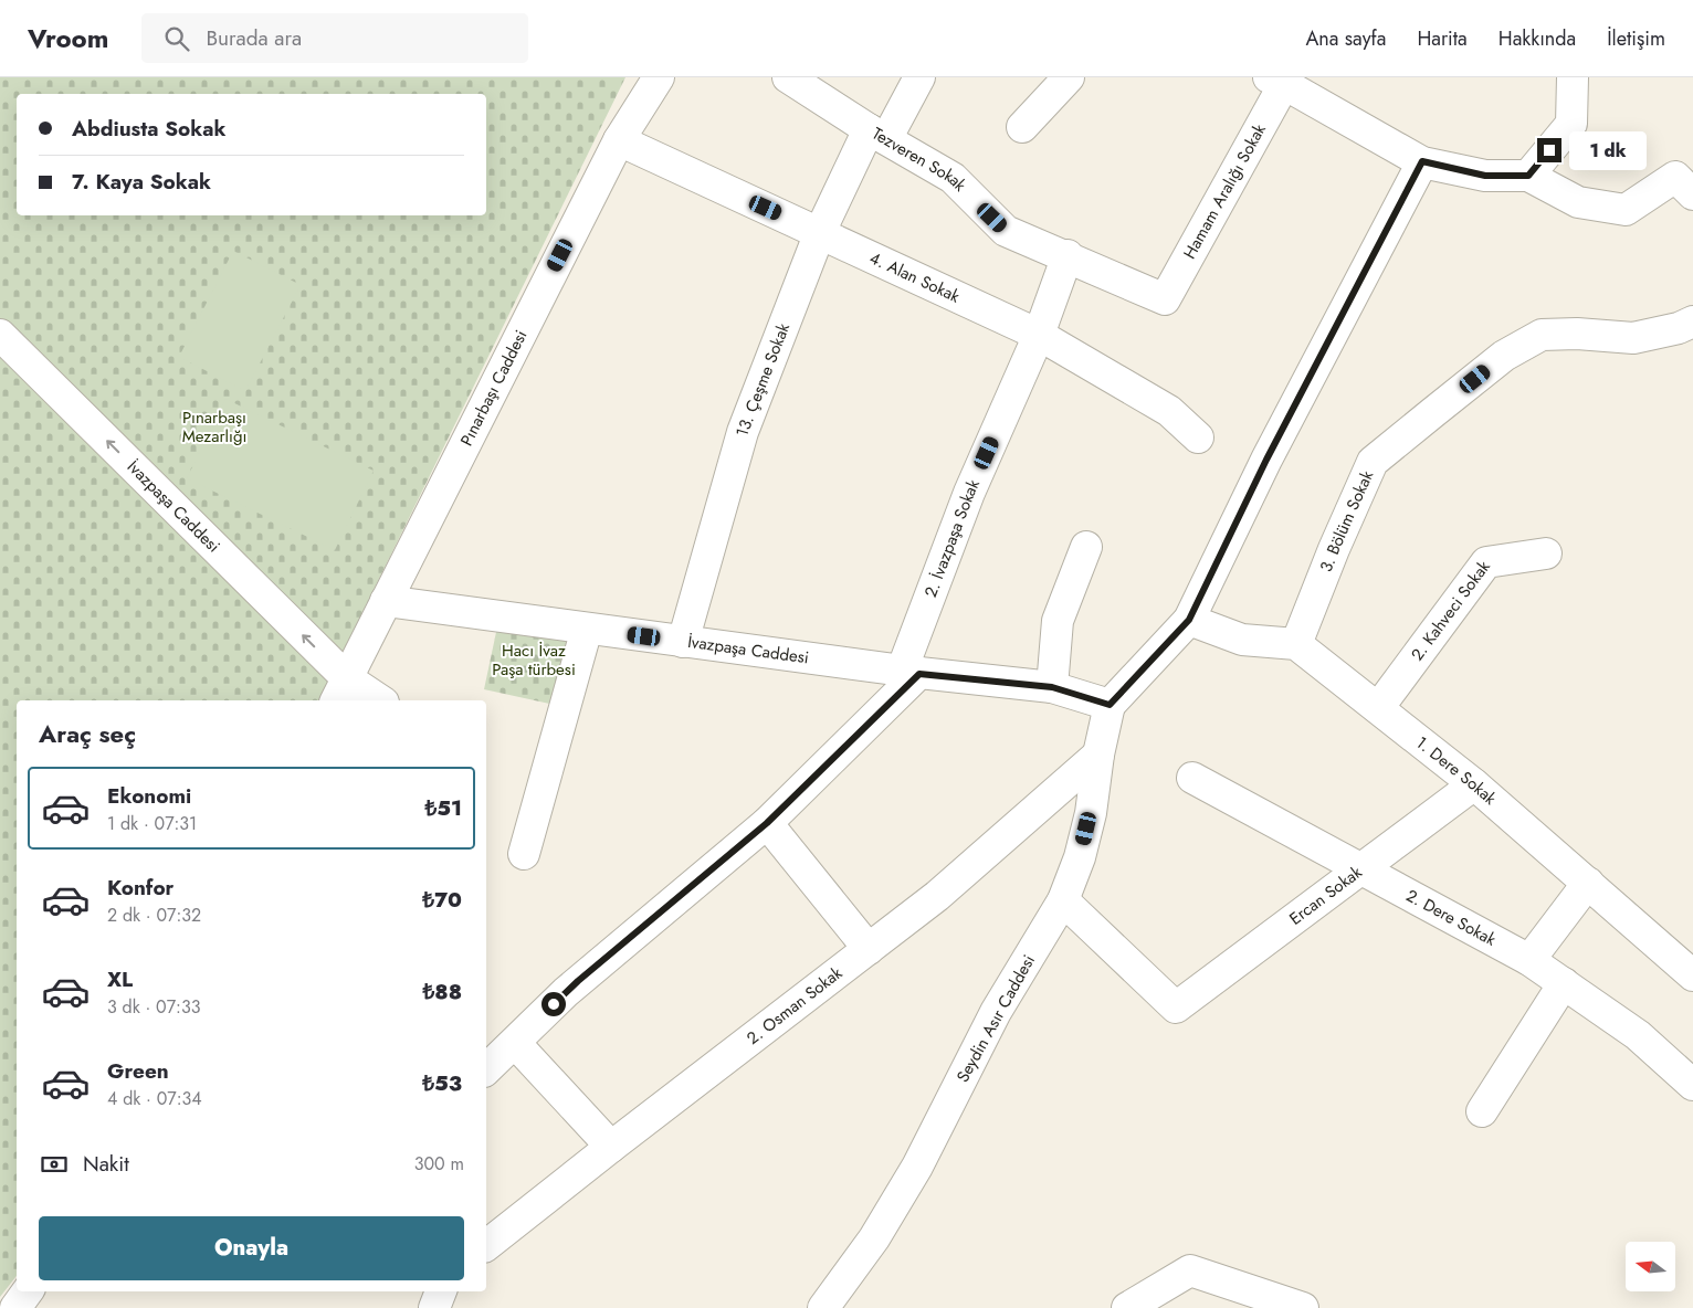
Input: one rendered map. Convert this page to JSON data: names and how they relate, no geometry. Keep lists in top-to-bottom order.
{
  "streets": {
    "street": [
      "Tezveren Sokak",
      "Hamam Aralığı Sokak",
      "4. Alan Sokak",
      "13. Çeşme Sokak",
      "Pınarbaşı Caddesi",
      "İvazpaşa Caddesi",
      "3. Bölüm Sokak",
      "2. İvazpaşa Sokak",
      "2. Kahveci Sokak",
      "1. Dere Sokak",
      "Ercan Sokak",
      "2. Dere Sokak",
      "2. Osman Sokak",
      "Seydin Asır Caddesi"
    ]
  },
  "crossings": [
    ["Tezveren Sokak", "Hamam Aralığı Sokak"],
    ["Tezveren Sokak", "13. Çeşme Sokak"],
    ["Tezveren Sokak", "2. İvazpaşa Sokak"],
    ["4. Alan Sokak", "13. Çeşme Sokak"],
    ["4. Alan Sokak", "Pınarbaşı Caddesi"],
    ["4. Alan Sokak", "2. İvazpaşa Sokak"],
    ["13. Çeşme Sokak", "İvazpaşa Caddesi"],
    ["Pınarbaşı Caddesi", "İvazpaşa Caddesi"],
    ["İvazpaşa Caddesi", "2. İvazpaşa Sokak"],
    ["İvazpaşa Caddesi", "Seydin Asır Caddesi"],
    ["3. Bölüm Sokak", "1. Dere Sokak"],
    ["2. Kahveci Sokak", "1. Dere Sokak"],
    ["1. Dere Sokak", "Ercan Sokak"],
    ["Ercan Sokak", "2. Dere Sokak"],
    ["Ercan Sokak", "Seydin Asır Caddesi"],
    ["2. Osman Sokak", "Seydin Asır Caddesi"]
  ],
  "one_way": ["İvazpaşa Caddesi"],
  "parks": ["Pınarbaşı Mezarlığı", "Hacı İvaz Paşa türbesi"],
  "north": "left",
  "page": {
    "header": "Vroom",
    "search": "Burada ara",
    "nav": [
      "Ana sayfa",
      "Harita",
      "Hakkında",
      "İletişim"
    ],
    "banner": ["Abdiusta Sokak", "7. Kaya Sokak"],
    "bubble": "1 dk",
    "heading": "Araç seç",
    "list": [
      {
        "name": "Ekonomi",
        "note": "1 dk · 07:31",
        "value": "₺51"
      },
      {
        "name": "Konfor",
        "note": "2 dk · 07:32",
        "value": "₺70"
      },
      {
        "name": "XL",
        "note": "3 dk · 07:33",
        "value": "₺88"
      },
      {
        "name": "Green",
        "note": "4 dk · 07:34",
        "value": "₺53"
      }
    ],
    "pay": ["Nakit", "300 m"],
    "buttons": "Onayla"
  }
}
